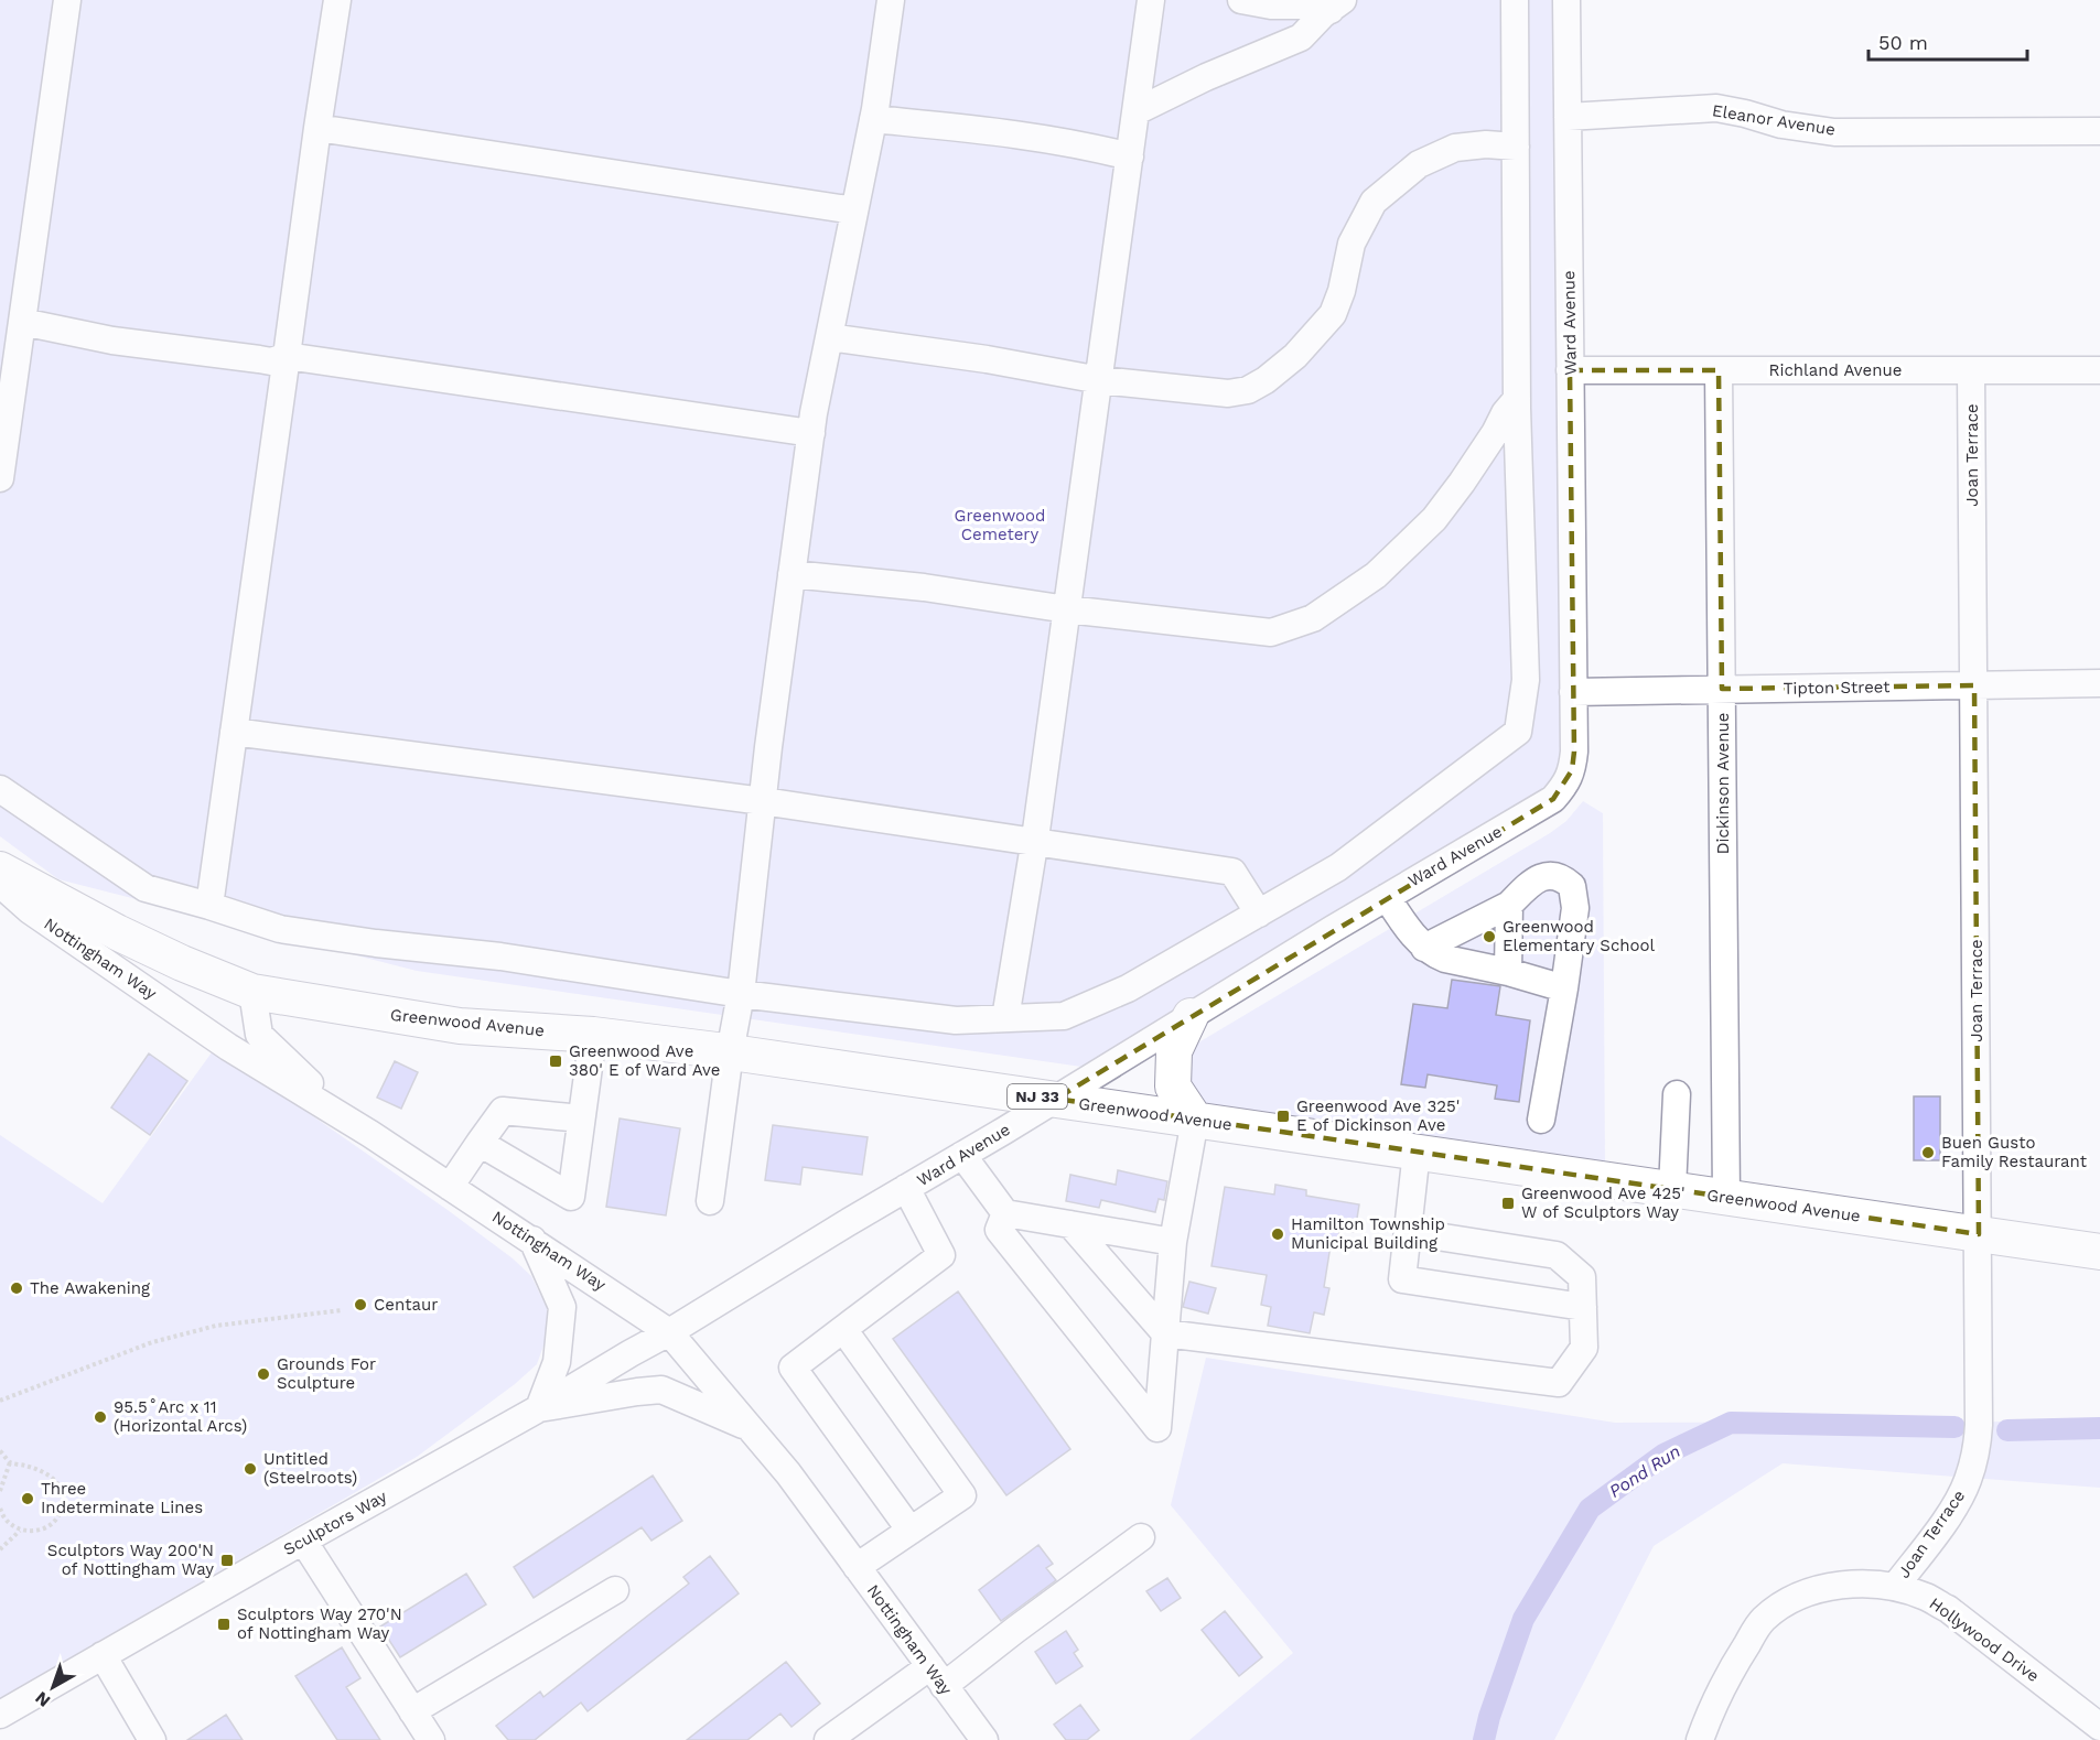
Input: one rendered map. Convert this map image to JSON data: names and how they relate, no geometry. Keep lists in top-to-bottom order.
{
  "streets": {
    "main road": ["Greenwood Avenue", "NJ 33"],
    "street": [
      "Eleanor Avenue",
      "Ward Avenue",
      "Richland Avenue",
      "Joan Terrace",
      "Tipton Street",
      "Dickinson Avenue",
      "Nottingham Way",
      "Sculptors Way",
      "Hollywood Drive"
    ]
  },
  "crossings": [
    ["Eleanor Avenue", "Ward Avenue"],
    ["Ward Avenue", "Richland Avenue"],
    ["Ward Avenue", "Tipton Street"],
    ["Ward Avenue", "Nottingham Way"],
    ["Ward Avenue", "Greenwood Avenue"],
    ["Ward Avenue", "Sculptors Way"],
    ["Richland Avenue", "Joan Terrace"],
    ["Richland Avenue", "Dickinson Avenue"],
    ["Joan Terrace", "Tipton Street"],
    ["Joan Terrace", "Greenwood Avenue"],
    ["Joan Terrace", "Hollywood Drive"],
    ["Tipton Street", "Dickinson Avenue"],
    ["Dickinson Avenue", "Greenwood Avenue"],
    ["Nottingham Way", "Sculptors Way"]
  ],
  "water": ["Pond Run"],
  "parks": ["Greenwood Cemetery"],
  "places": {
    "other": [
      "Greenwood Elementary School",
      "Buen Gusto Family Restaurant",
      "Hamilton Township Municipal Building",
      "The Awakening",
      "Centaur",
      "Grounds For Sculpture",
      "95.5 ̊ Arc x 11 (Horizontal Arcs)",
      "Untitled (Steelroots)",
      "Three Indeterminate Lines"
    ],
    "transit": [
      "Greenwood Ave 380' E of Ward Ave",
      "Greenwood Ave 325' E of Dickinson Ave",
      "Greenwood Ave 425' W of Sculptors Way",
      "Sculptors Way 200'N of Nottingham Way",
      "Sculptors Way 270'N of Nottingham Way"
    ]
  },
  "scale_bar": "50 m",
  "north": "bottom left"
}
